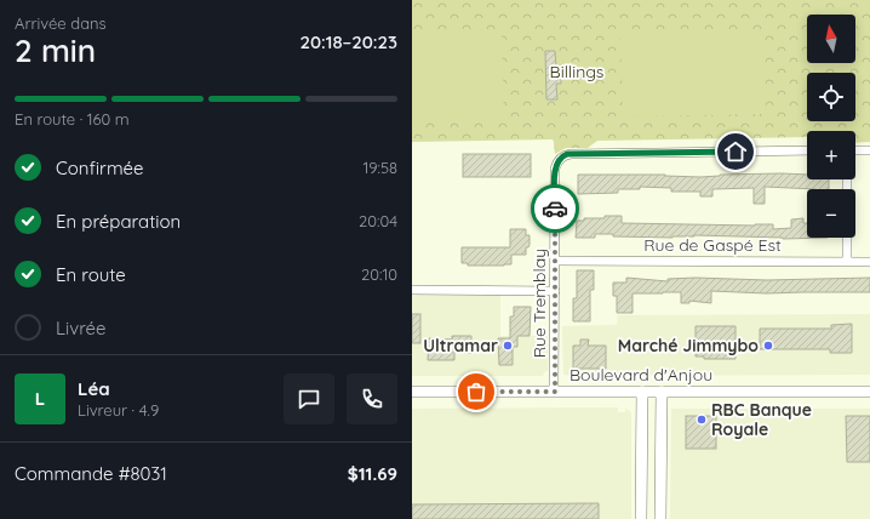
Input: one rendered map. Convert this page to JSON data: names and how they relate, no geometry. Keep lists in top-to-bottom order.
{
  "streets": {
    "street": ["Rue de Gaspé Est", "Rue Tremblay", "Boulevard d'Anjou"]
  },
  "crossings": [
    ["Rue de Gaspé Est", "Rue Tremblay"],
    ["Rue Tremblay", "Boulevard d'Anjou"]
  ],
  "parks": ["Billings"],
  "places": ["Ultramar", "Marché Jimmybo", "RBC Banque Royale"],
  "north": "top",
  "page": {
    "heading": ["2 min", "Arrivée dans", "20:18–20:23"],
    "panel": [
      "Léa",
      "Livreur · 4.9",
      "Commande #8031",
      "$11.69"
    ],
    "map_buttons": ["+", "−"],
    "bar": "En route · 160 m",
    "list": [
      ["Confirmée", "19:58"],
      ["En préparation", "20:04"],
      ["En route", "20:10"],
      "Livrée"
    ],
    "round": "L"
  }
}
